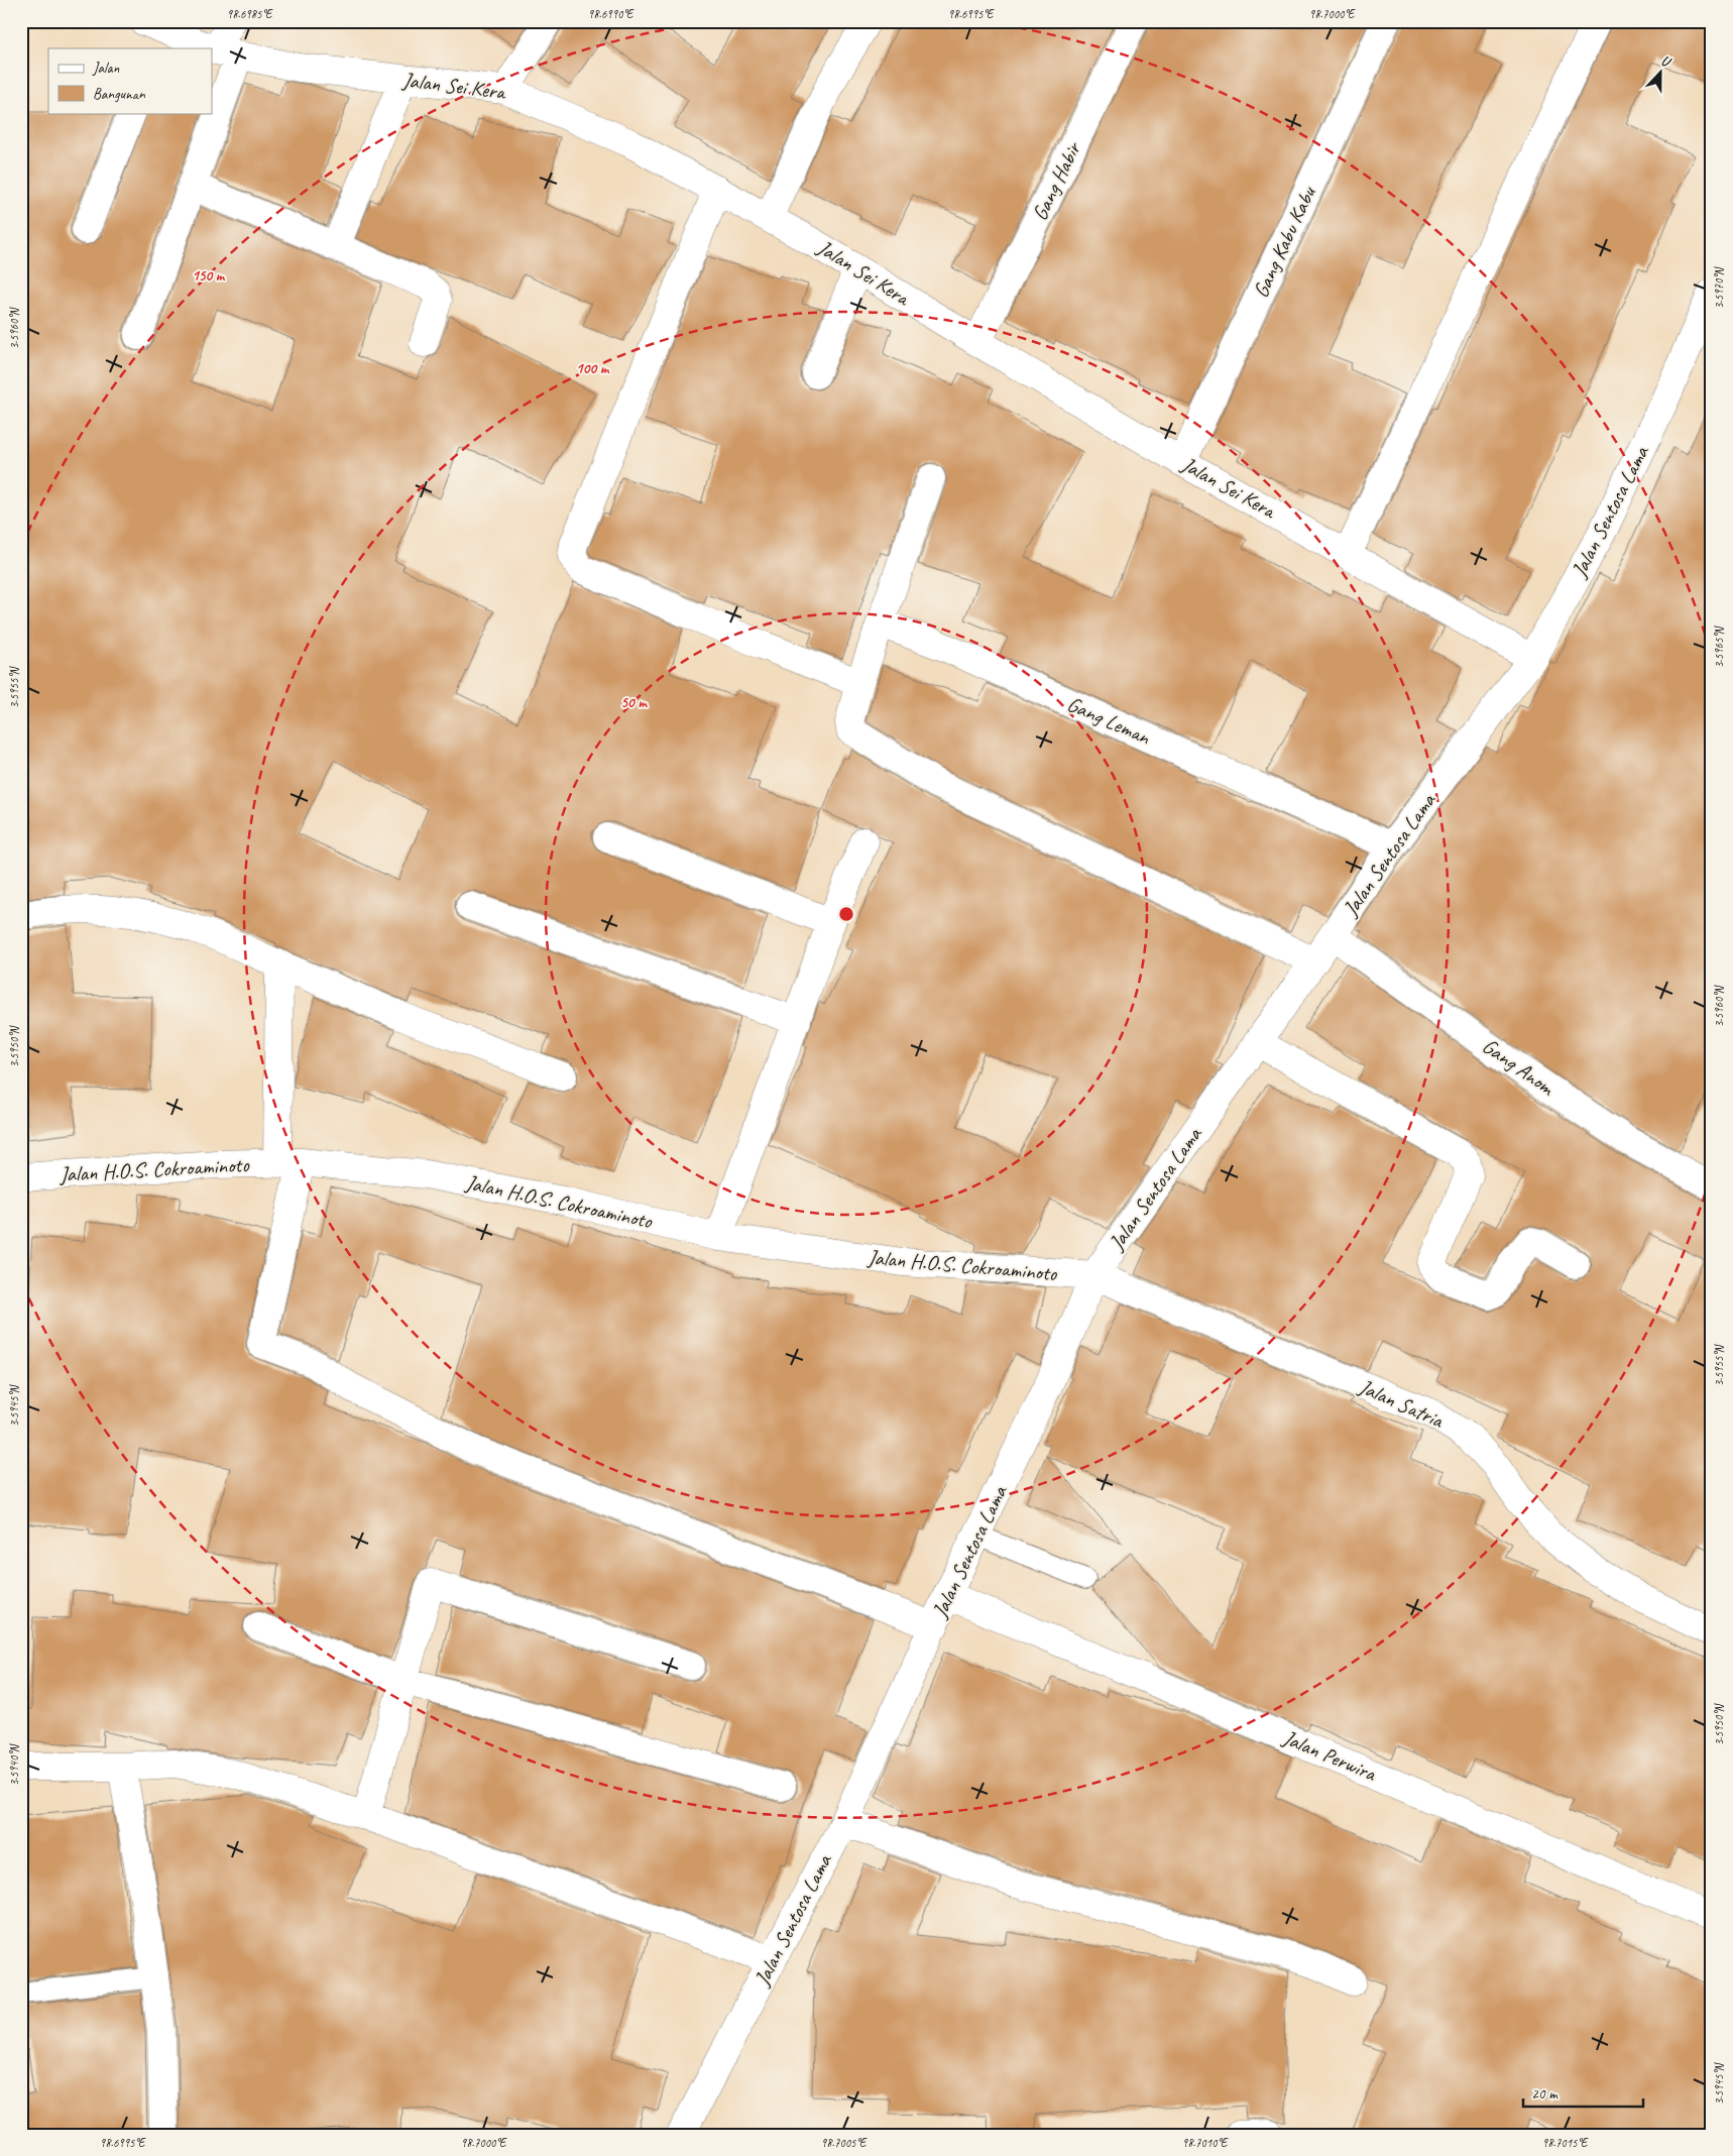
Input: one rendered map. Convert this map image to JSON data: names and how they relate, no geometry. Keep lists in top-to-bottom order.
{
  "streets": {
    "street": [
      "Jalan Sei Kera",
      "Gang Habir",
      "Gang Kabu Kabu",
      "Jalan Sentosa Lama",
      "Gang Leman",
      "Gang Anom",
      "Jalan H.O.S. Cokroaminoto",
      "Jalan Satria",
      "Jalan Perwira"
    ]
  },
  "crossings": [
    ["Jalan Sei Kera", "Gang Habir"],
    ["Jalan Sei Kera", "Gang Kabu Kabu"],
    ["Jalan Sei Kera", "Jalan Sentosa Lama"],
    ["Jalan Sentosa Lama", "Gang Leman"],
    ["Jalan Sentosa Lama", "Gang Anom"],
    ["Jalan Sentosa Lama", "Jalan H.O.S. Cokroaminoto"],
    ["Jalan Sentosa Lama", "Jalan Satria"],
    ["Jalan Sentosa Lama", "Jalan Perwira"],
    ["Jalan H.O.S. Cokroaminoto", "Jalan Satria"]
  ],
  "legend": ["Jalan", "Bangunan"],
  "scale_bar": "20 m",
  "north": "top",
  "coordinates": [
    "98.6985°E",
    "98.6990°E",
    "98.6995°E",
    "98.7000°E",
    "3.5970°N",
    "3.5960°N",
    "3.5965°N",
    "3.5955°N",
    "3.5950°N",
    "3.5945°N",
    "3.5940°N",
    "98.7005°E",
    "98.7010°E",
    "98.7015°E"
  ],
  "rings": ["150 m", "100 m", "50 m"]
}
